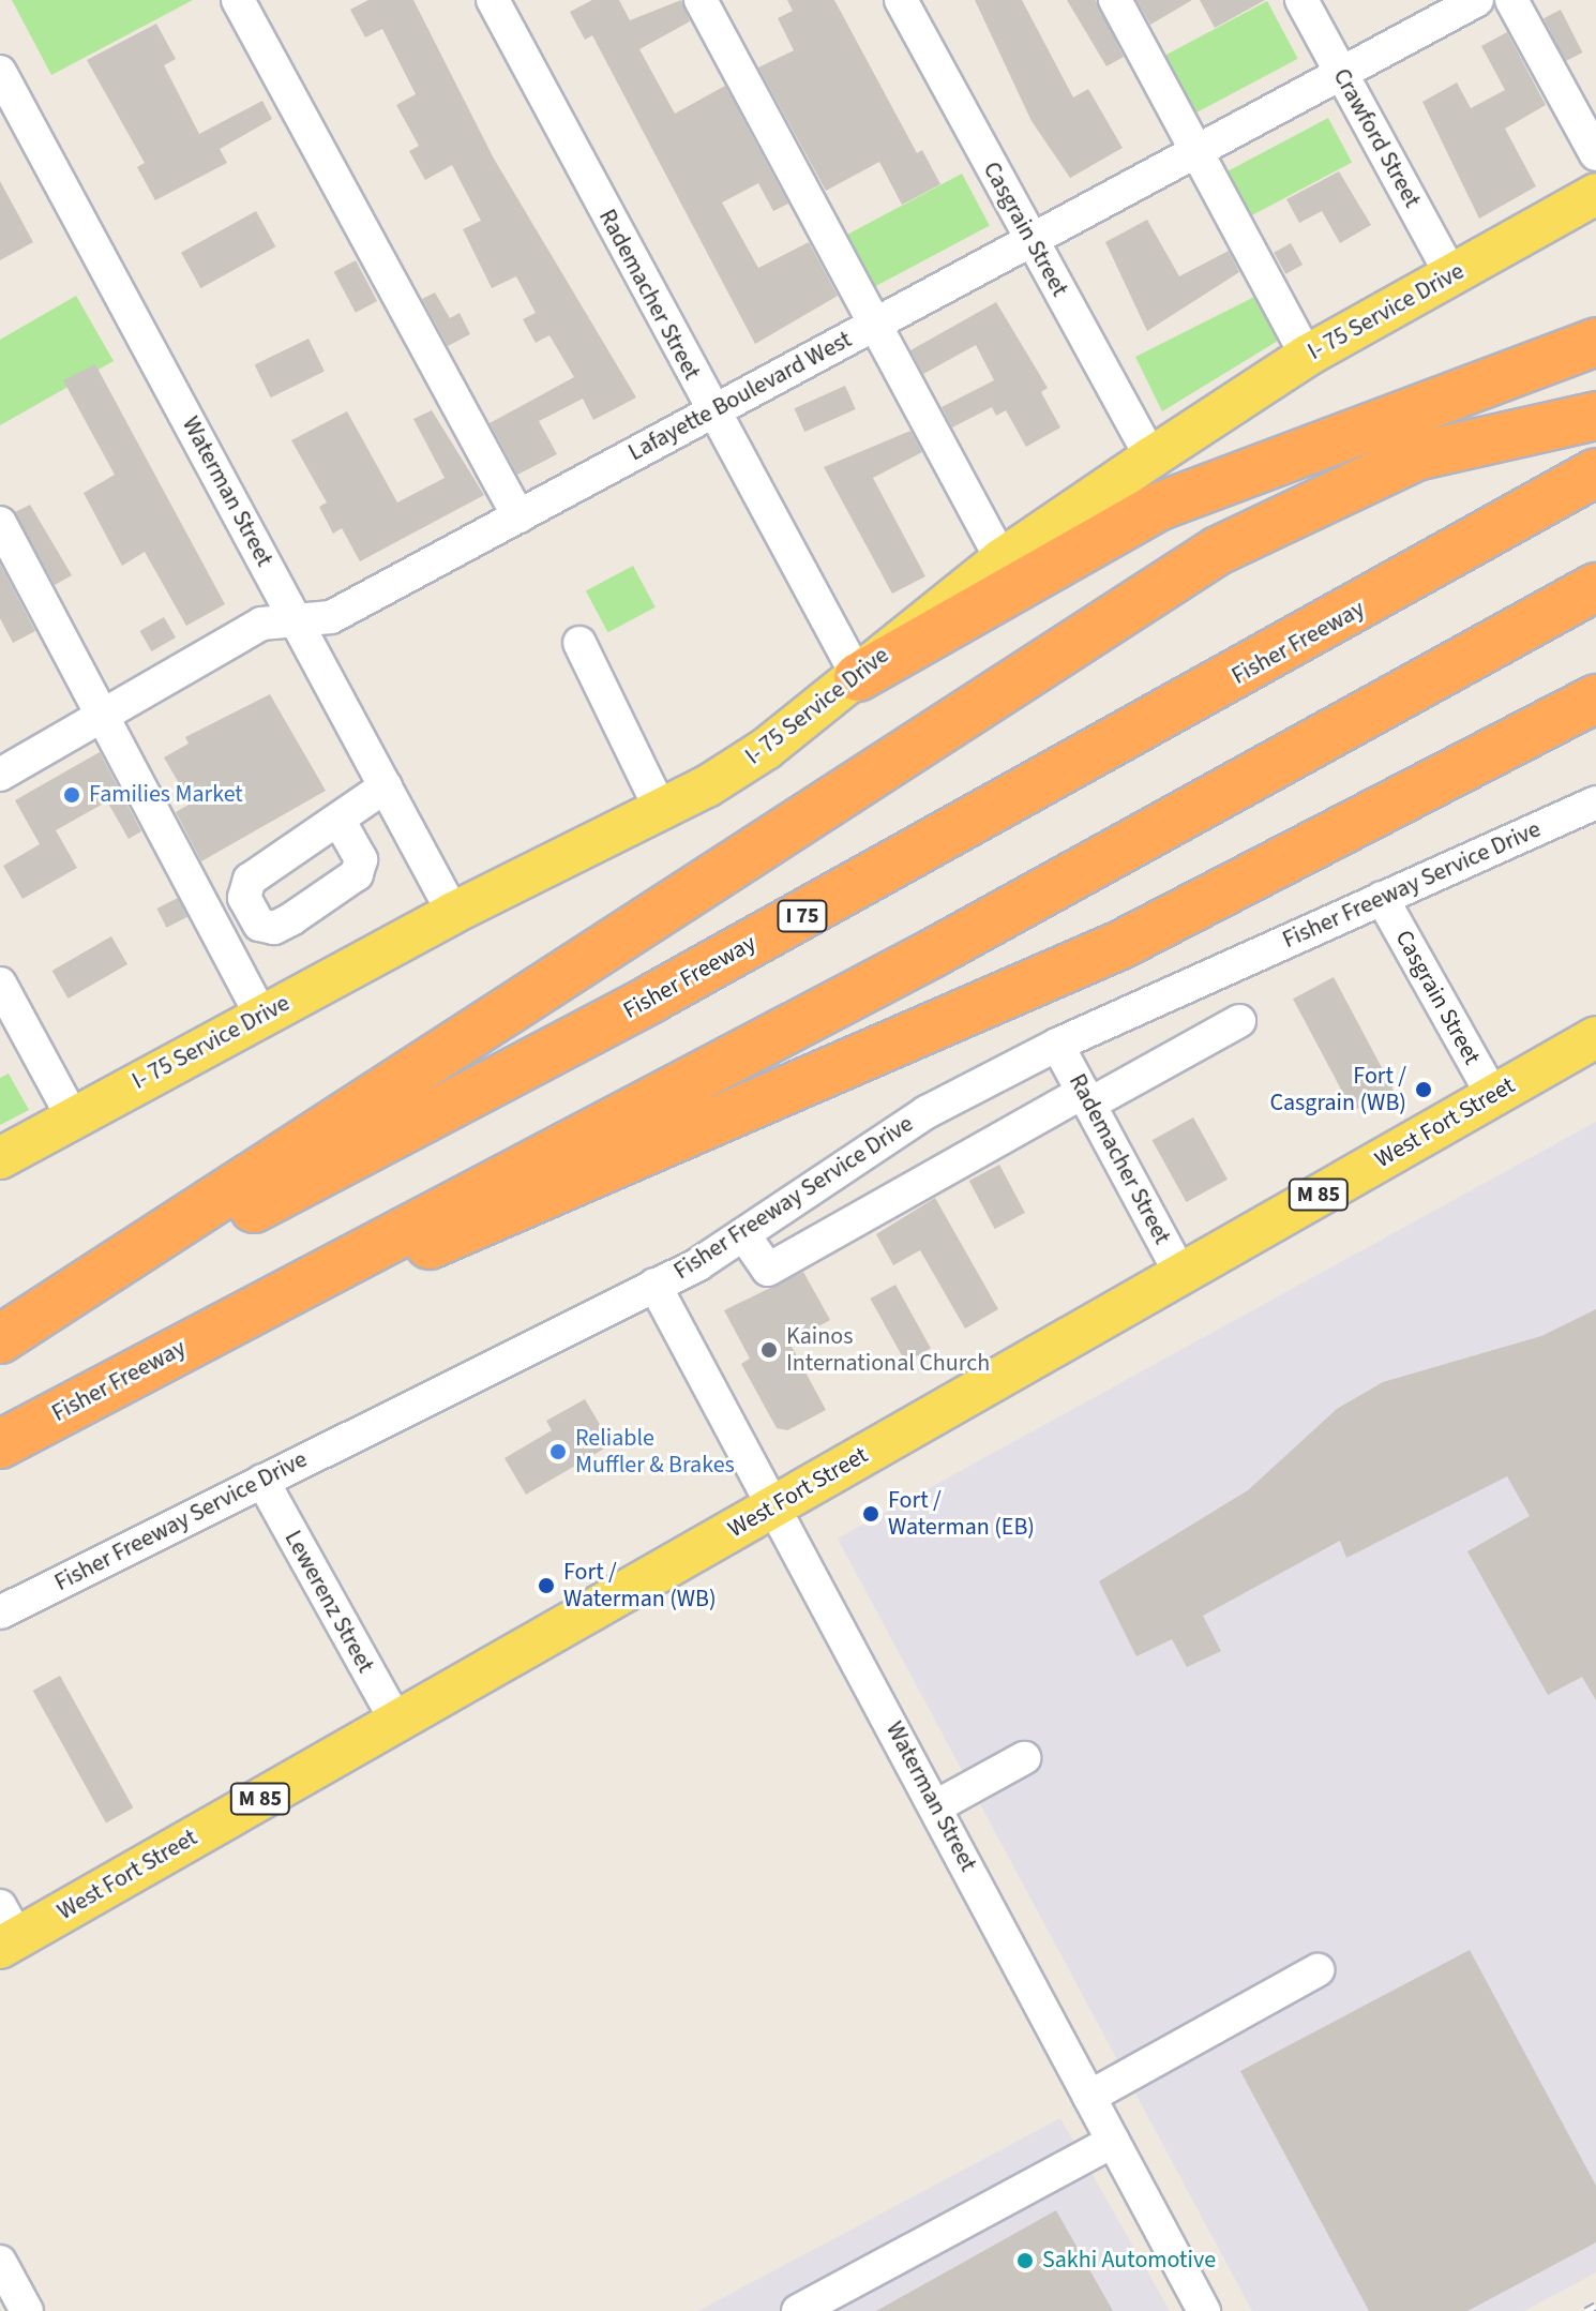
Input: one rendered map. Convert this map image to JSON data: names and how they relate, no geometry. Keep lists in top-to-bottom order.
{
  "streets": {
    "highway": ["Fisher Freeway", "I 75"],
    "main road": ["I- 75 Service Drive", "West Fort Street", "M 85"],
    "street": [
      "Crawford Street",
      "Casgrain Street",
      "Rademacher Street",
      "Lafayette Boulevard West",
      "Waterman Street",
      "Fisher Freeway Service Drive",
      "Lewerenz Street"
    ]
  },
  "crossings": [
    ["Crawford Street", "I- 75 Service Drive"],
    ["Crawford Street", "Lafayette Boulevard West"],
    ["Casgrain Street", "I- 75 Service Drive"],
    ["Casgrain Street", "Lafayette Boulevard West"],
    ["Casgrain Street", "Fisher Freeway Service Drive"],
    ["Casgrain Street", "West Fort Street"],
    ["Rademacher Street", "I- 75 Service Drive"],
    ["Rademacher Street", "Lafayette Boulevard West"],
    ["Rademacher Street", "Fisher Freeway Service Drive"],
    ["Rademacher Street", "West Fort Street"],
    ["I- 75 Service Drive", "Waterman Street"],
    ["Lafayette Boulevard West", "Waterman Street"],
    ["Waterman Street", "Fisher Freeway Service Drive"],
    ["Waterman Street", "West Fort Street"],
    ["Fisher Freeway Service Drive", "Lewerenz Street"],
    ["West Fort Street", "Lewerenz Street"]
  ],
  "places": [
    "Families Market",
    "Fort / Casgrain (WB)",
    "Kainos International Church",
    "Reliable Muffler & Brakes",
    "Fort / Waterman (EB)",
    "Fort / Waterman (WB)",
    "Sakhi Automotive"
  ]
}
